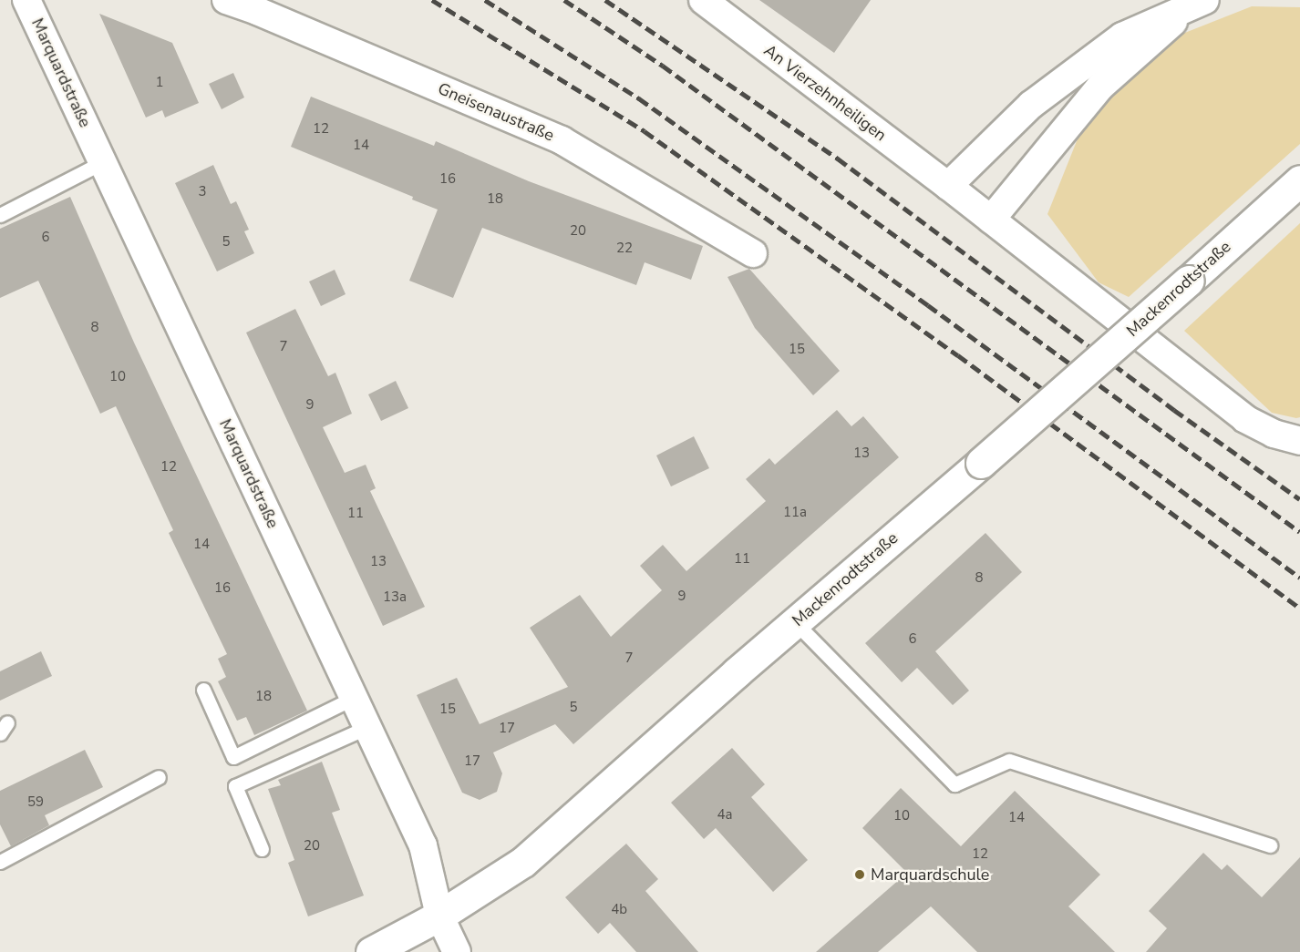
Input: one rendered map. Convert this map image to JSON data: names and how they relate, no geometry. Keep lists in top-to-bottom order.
{
  "streets": {
    "street": [
      "Marquardstraße",
      "An Vierzehnheiligen",
      "Gneisenaustraße",
      "Mackenrodtstraße"
    ]
  },
  "crossings": [
    ["Marquardstraße", "Mackenrodtstraße"]
  ],
  "places": ["Marquardschule"],
  "house_numbers": [
    "1",
    "12",
    "14",
    "16",
    "3",
    "18",
    "20",
    "6",
    "5",
    "22",
    "8",
    "7",
    "15",
    "10",
    "9",
    "13",
    "12",
    "11a",
    "11",
    "14",
    "11",
    "13",
    "8",
    "16",
    "9",
    "13a",
    "6",
    "7",
    "18",
    "5",
    "15",
    "17",
    "17",
    "59",
    "4a",
    "10",
    "14",
    "20",
    "12",
    "4b"
  ]
}
